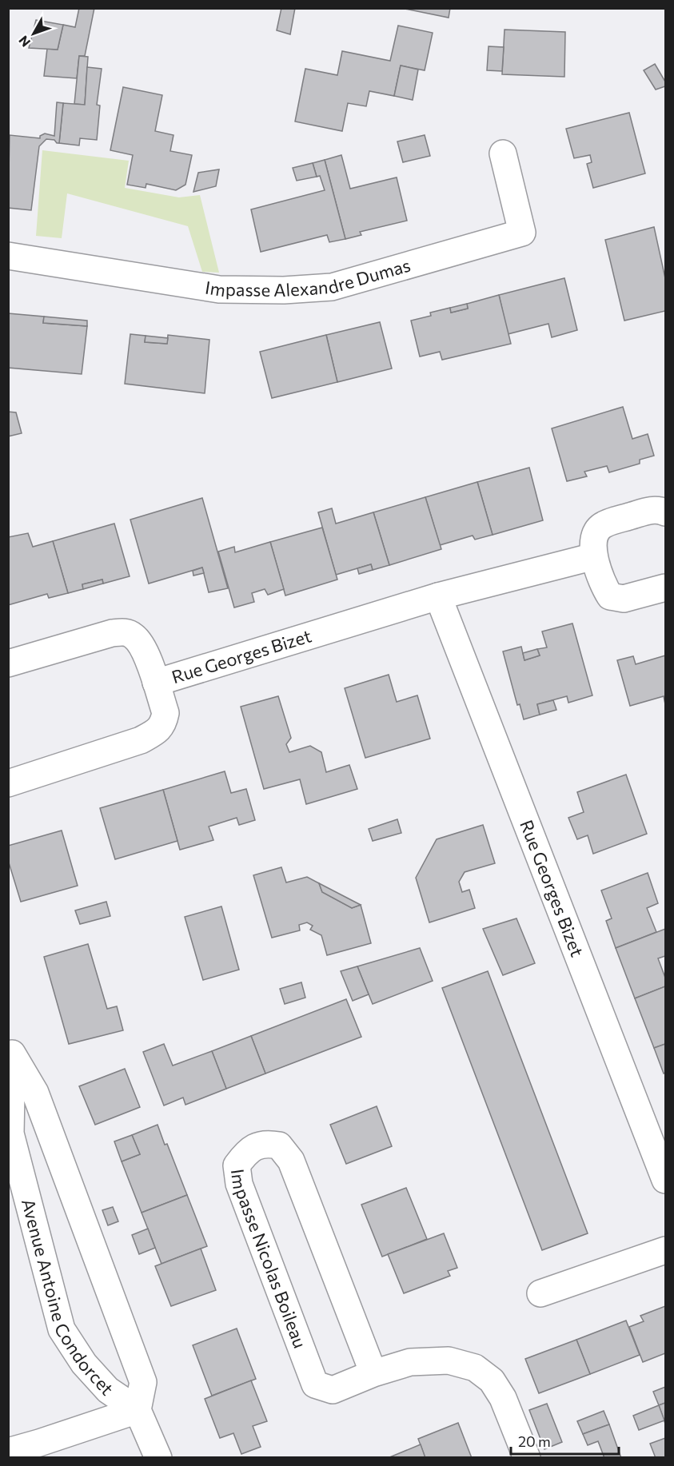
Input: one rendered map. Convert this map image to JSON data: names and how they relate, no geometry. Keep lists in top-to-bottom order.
{
  "streets": {
    "street": [
      "Impasse Alexandre Dumas",
      "Rue Georges Bizet",
      "Impasse Nicolas Boileau",
      "Avenue Antoine Condorcet"
    ]
  },
  "scale_bar": "20 m",
  "north": "bottom left"
}
